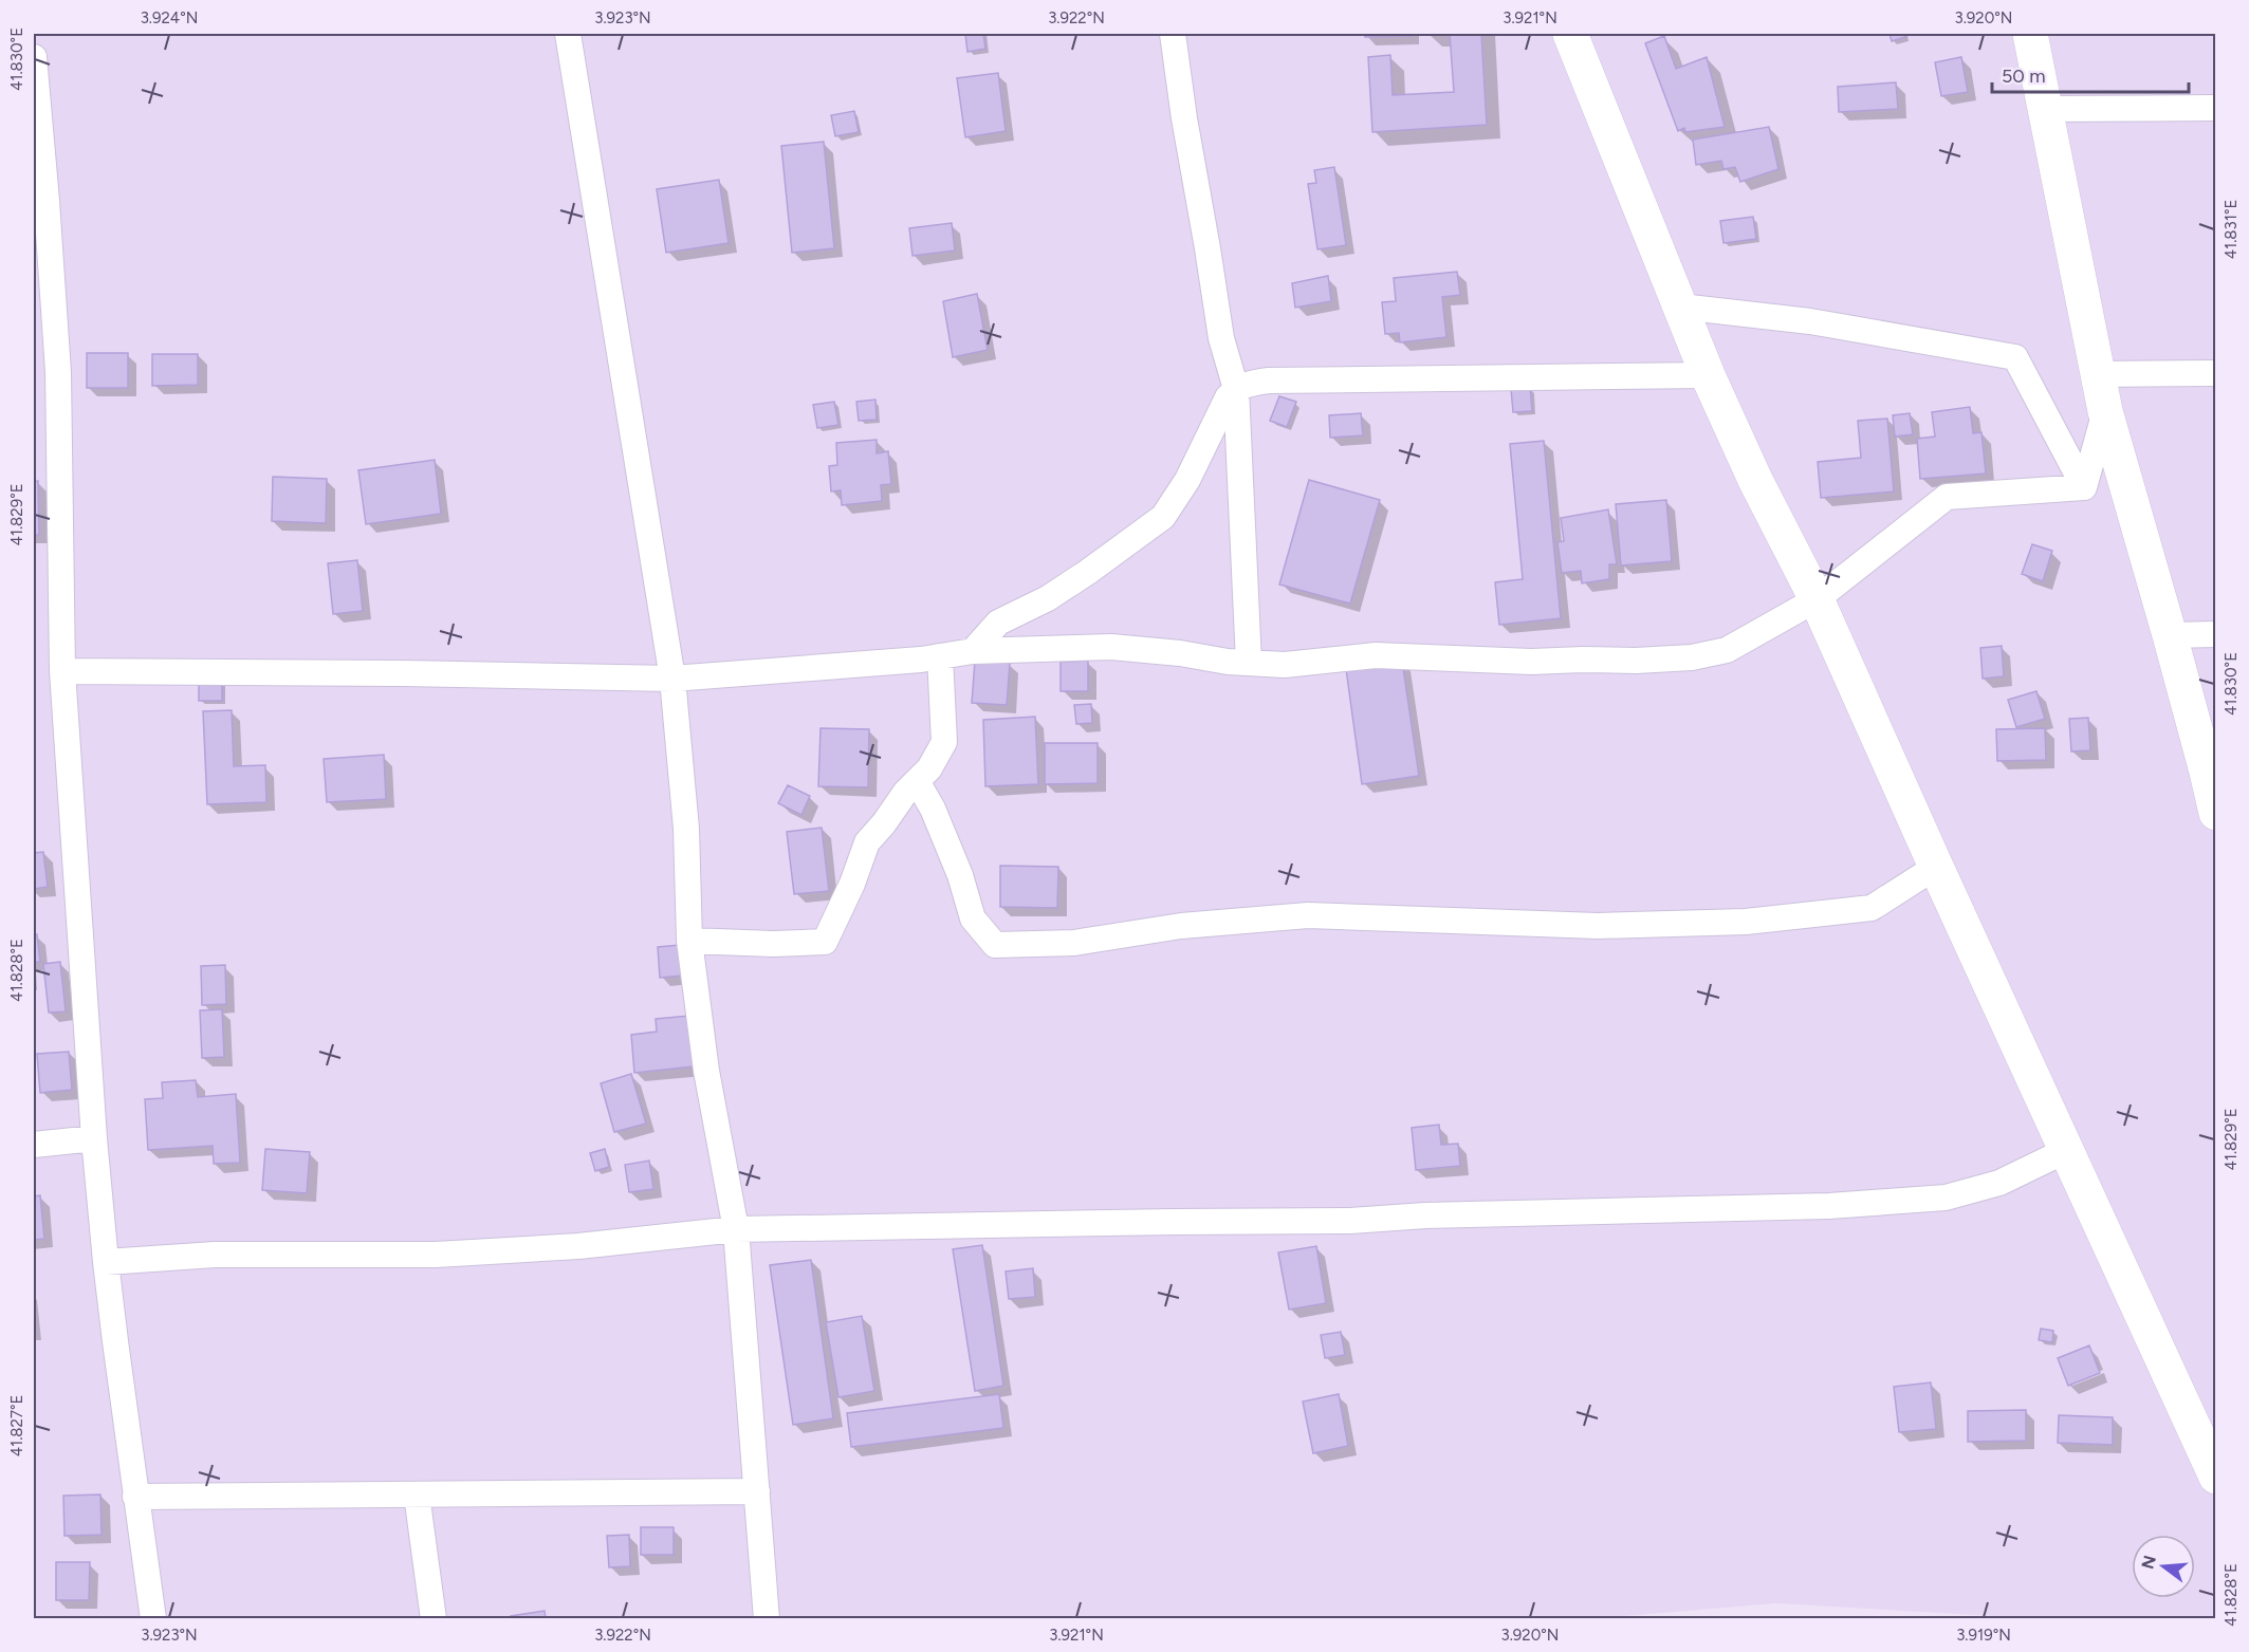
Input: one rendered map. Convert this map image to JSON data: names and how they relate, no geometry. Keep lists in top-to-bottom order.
{
  "scale_bar": "50 m",
  "north": "left",
  "coordinates": [
    "3.924°N",
    "3.923°N",
    "3.922°N",
    "3.921°N",
    "3.920°N",
    "41.830°E",
    "41.831°E",
    "41.829°E",
    "41.828°E",
    "41.827°E",
    "3.919°N"
  ]
}
